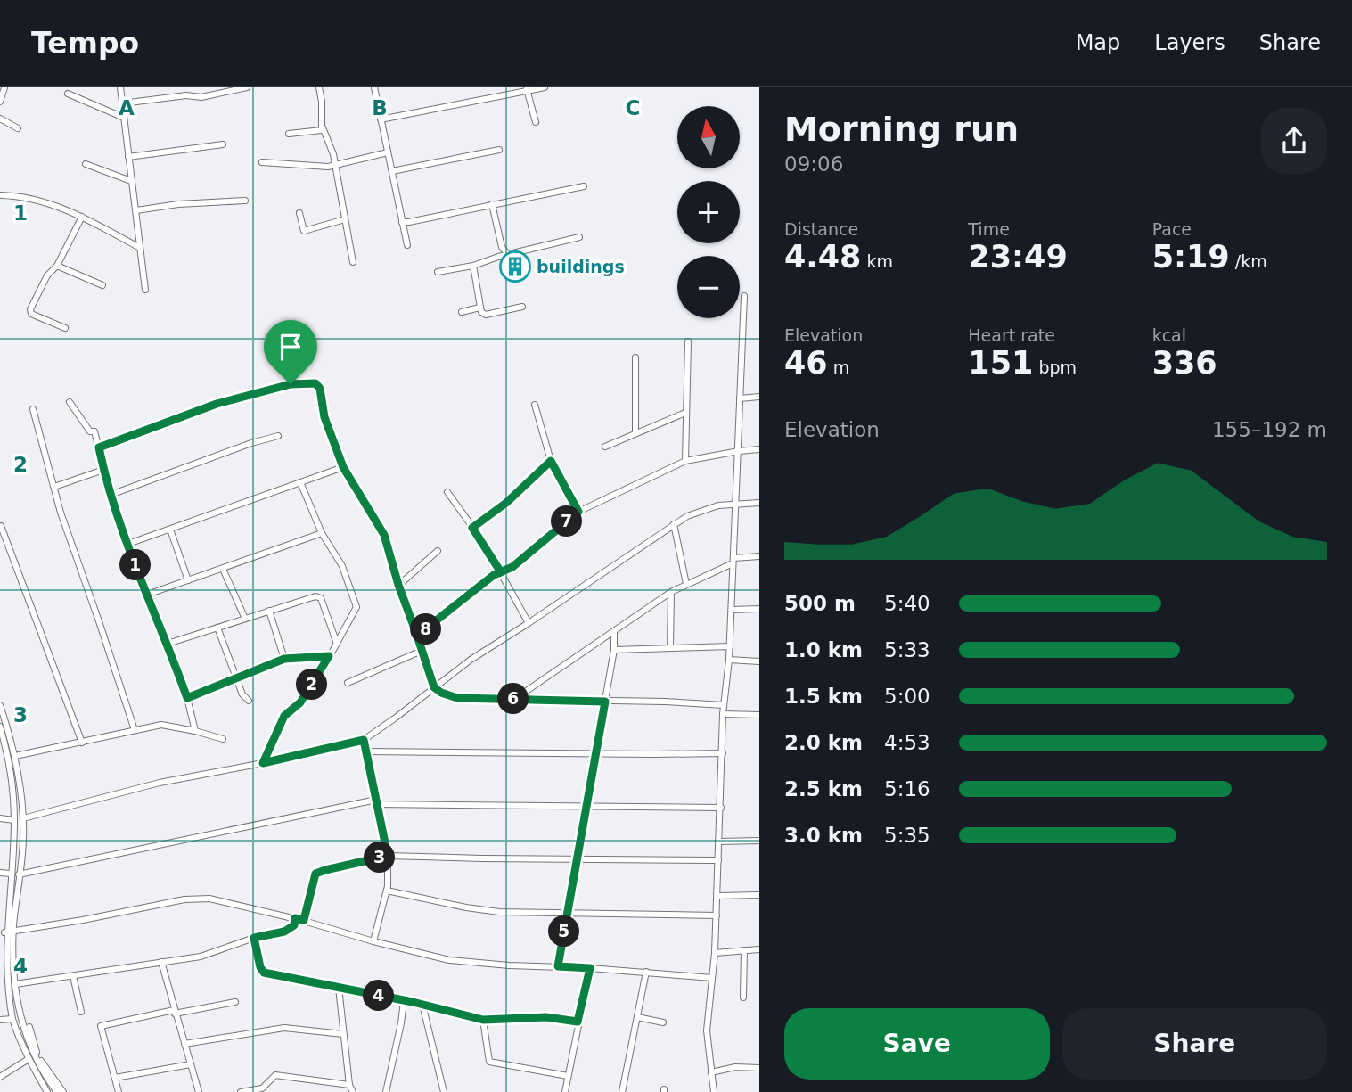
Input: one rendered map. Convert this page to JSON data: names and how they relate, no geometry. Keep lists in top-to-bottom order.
{
  "places": {
    "building": ["buildings"]
  },
  "north": "top",
  "page": {
    "header": "Tempo",
    "nav": ["Map", "Layers", "Share"],
    "heading": ["Morning run", "09:06"],
    "map_buttons": ["+", "−"],
    "stats": [
      ["Distance", "4.48 km"],
      ["Time", "23:49"],
      ["Pace", "5:19 /km"],
      ["Elevation", "46 m"],
      ["Heart rate", "151 bpm"],
      ["kcal", "336"]
    ],
    "chart": ["Elevation", "155–192 m"],
    "pins": [
      "7",
      "1",
      "8",
      "2",
      "6",
      "3",
      "5",
      "4"
    ],
    "list": [
      {
        "name": "500 m",
        "note": "5:40"
      },
      {
        "name": "1.0 km",
        "note": "5:33"
      },
      {
        "name": "1.5 km",
        "note": "5:00"
      },
      {
        "name": "2.0 km",
        "note": "4:53"
      },
      {
        "name": "2.5 km",
        "note": "5:16"
      },
      {
        "name": "3.0 km",
        "note": "5:35"
      }
    ],
    "buttons": ["Save", "Share"]
  },
  "grid": {
    "columns": ["A", "B", "C"],
    "rows": [
      "1",
      "2",
      "3",
      "4"
    ]
  }
}
